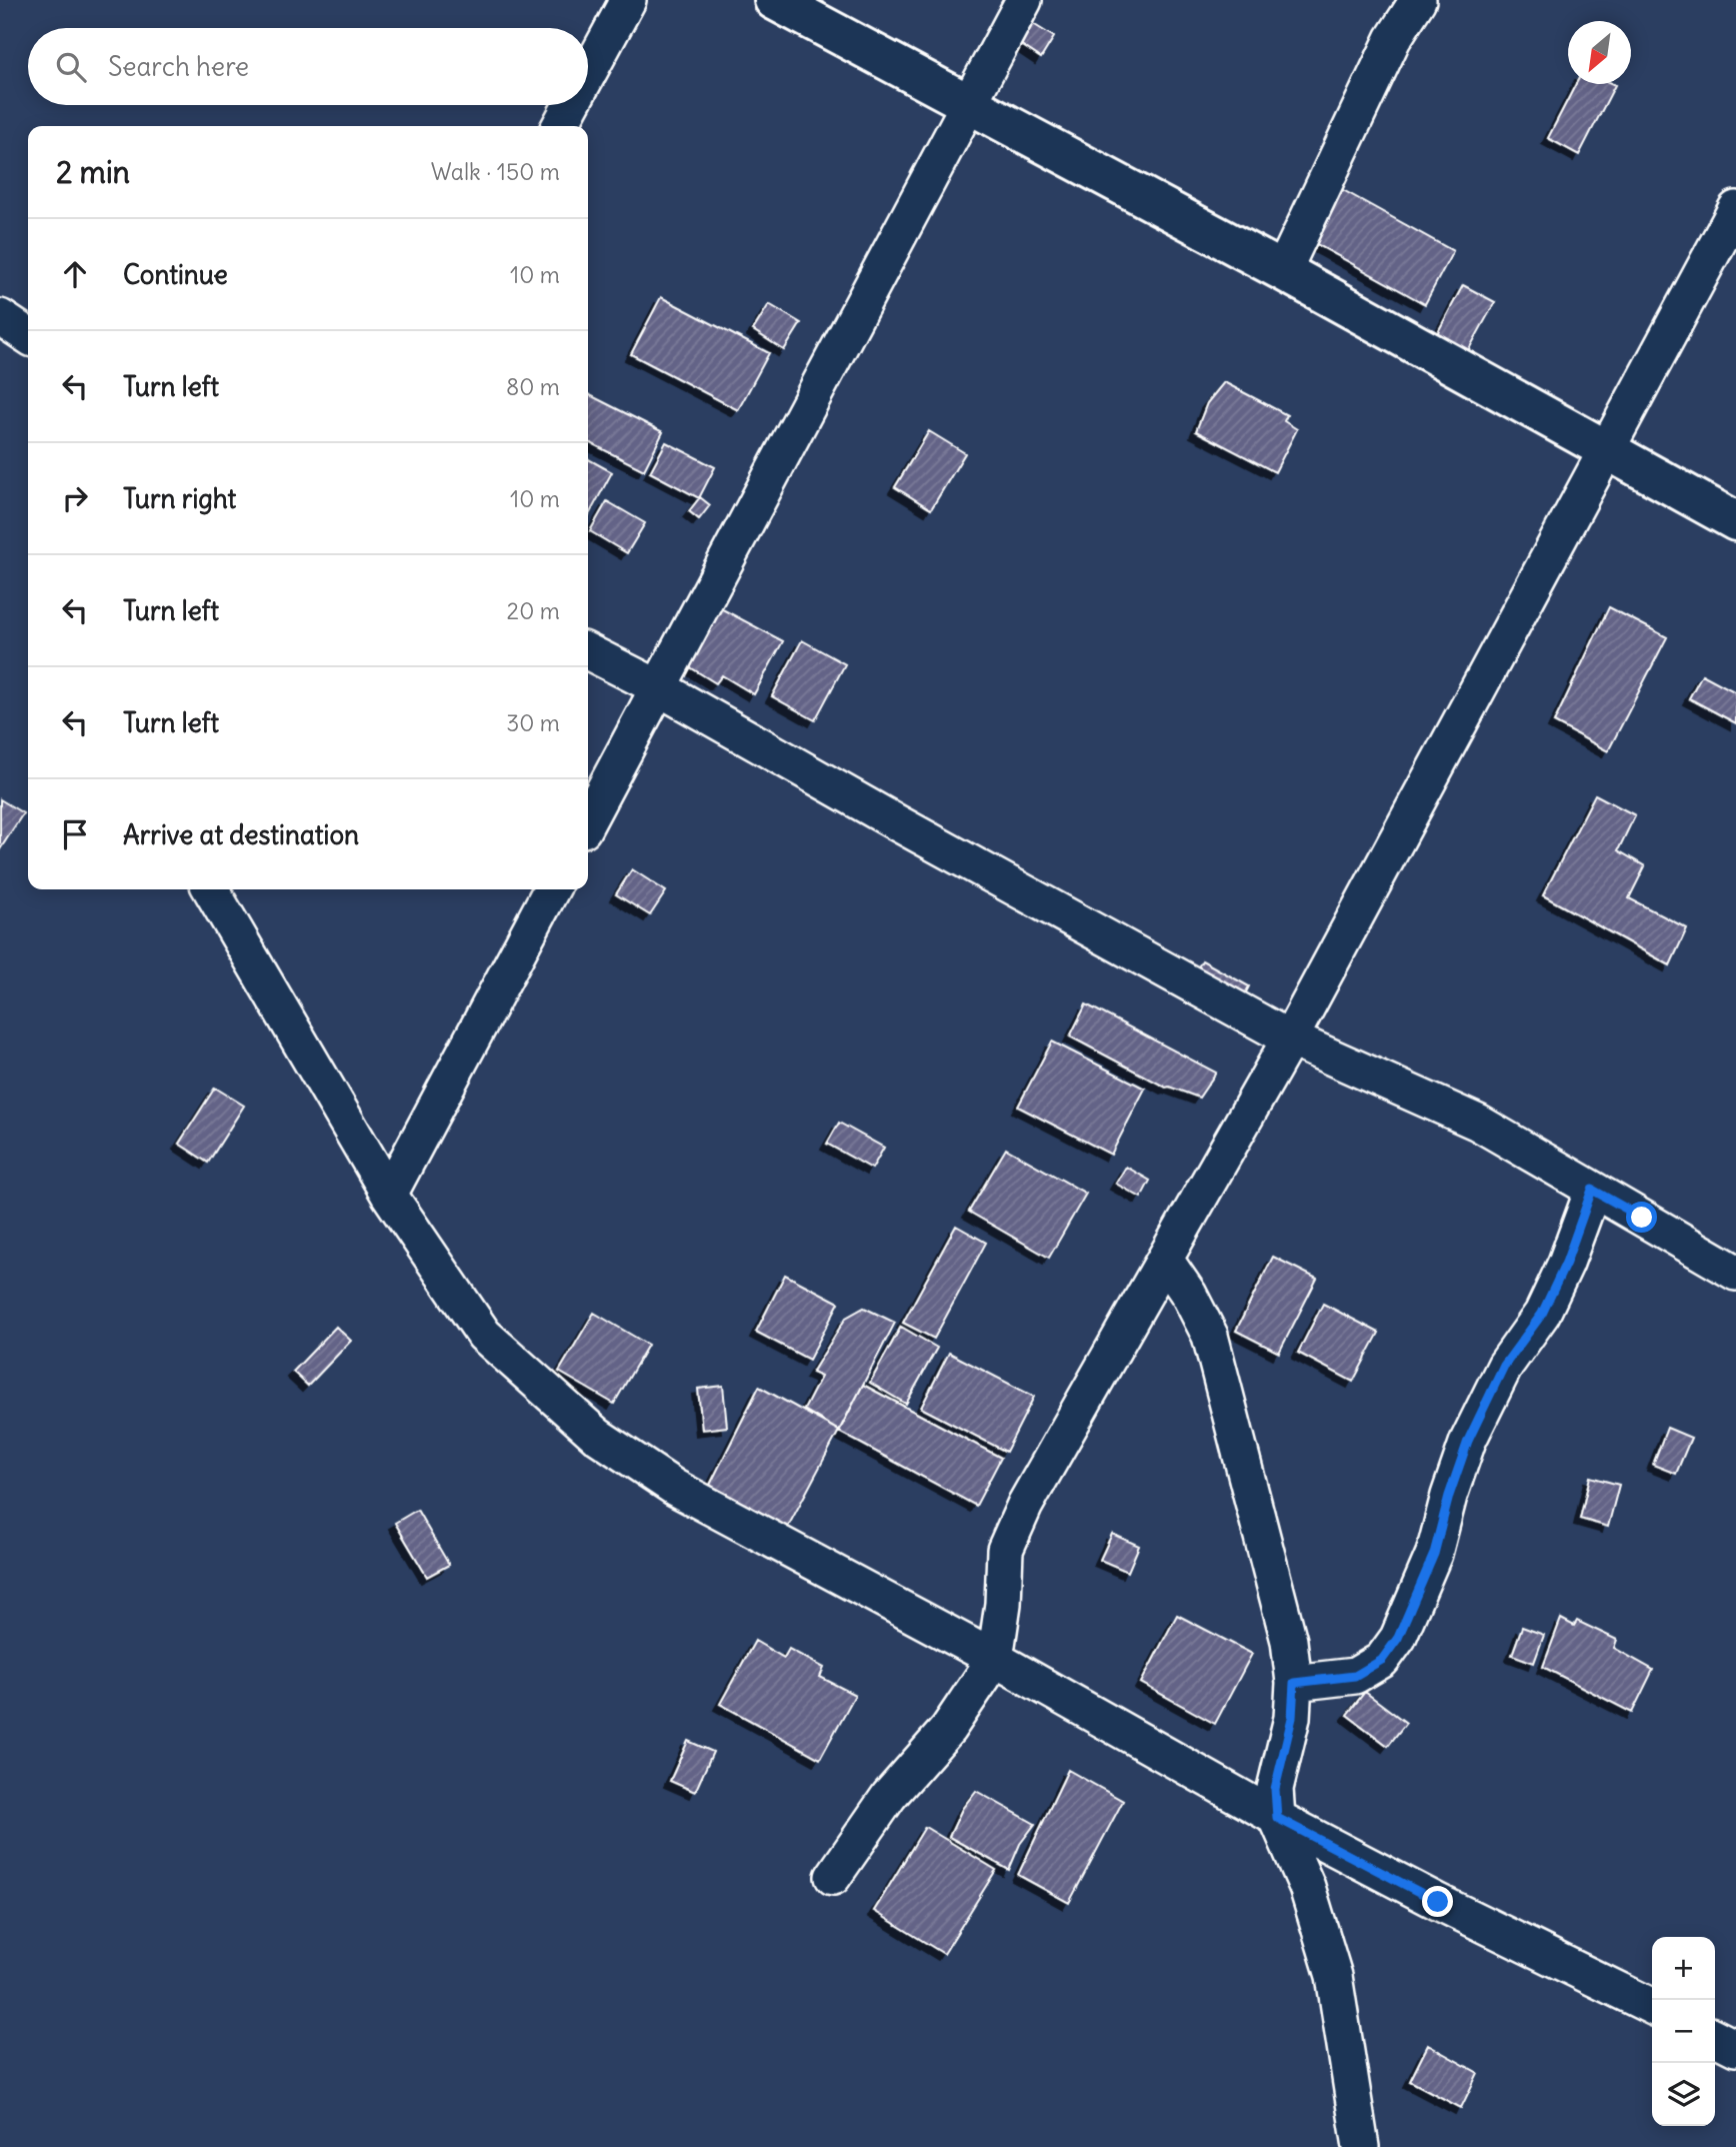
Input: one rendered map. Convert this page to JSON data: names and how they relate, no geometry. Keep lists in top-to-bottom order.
{
  "north": "bottom left",
  "page": {
    "search": "Search here",
    "heading": ["2 min", "Walk · 150 m"],
    "list": [
      ["Continue", "10 m"],
      ["Turn left", "80 m"],
      ["Turn right", "10 m"],
      ["Turn left", "20 m"],
      ["Turn left", "30 m"],
      "Arrive at destination"
    ],
    "map_buttons": ["+", "−"]
  }
}
